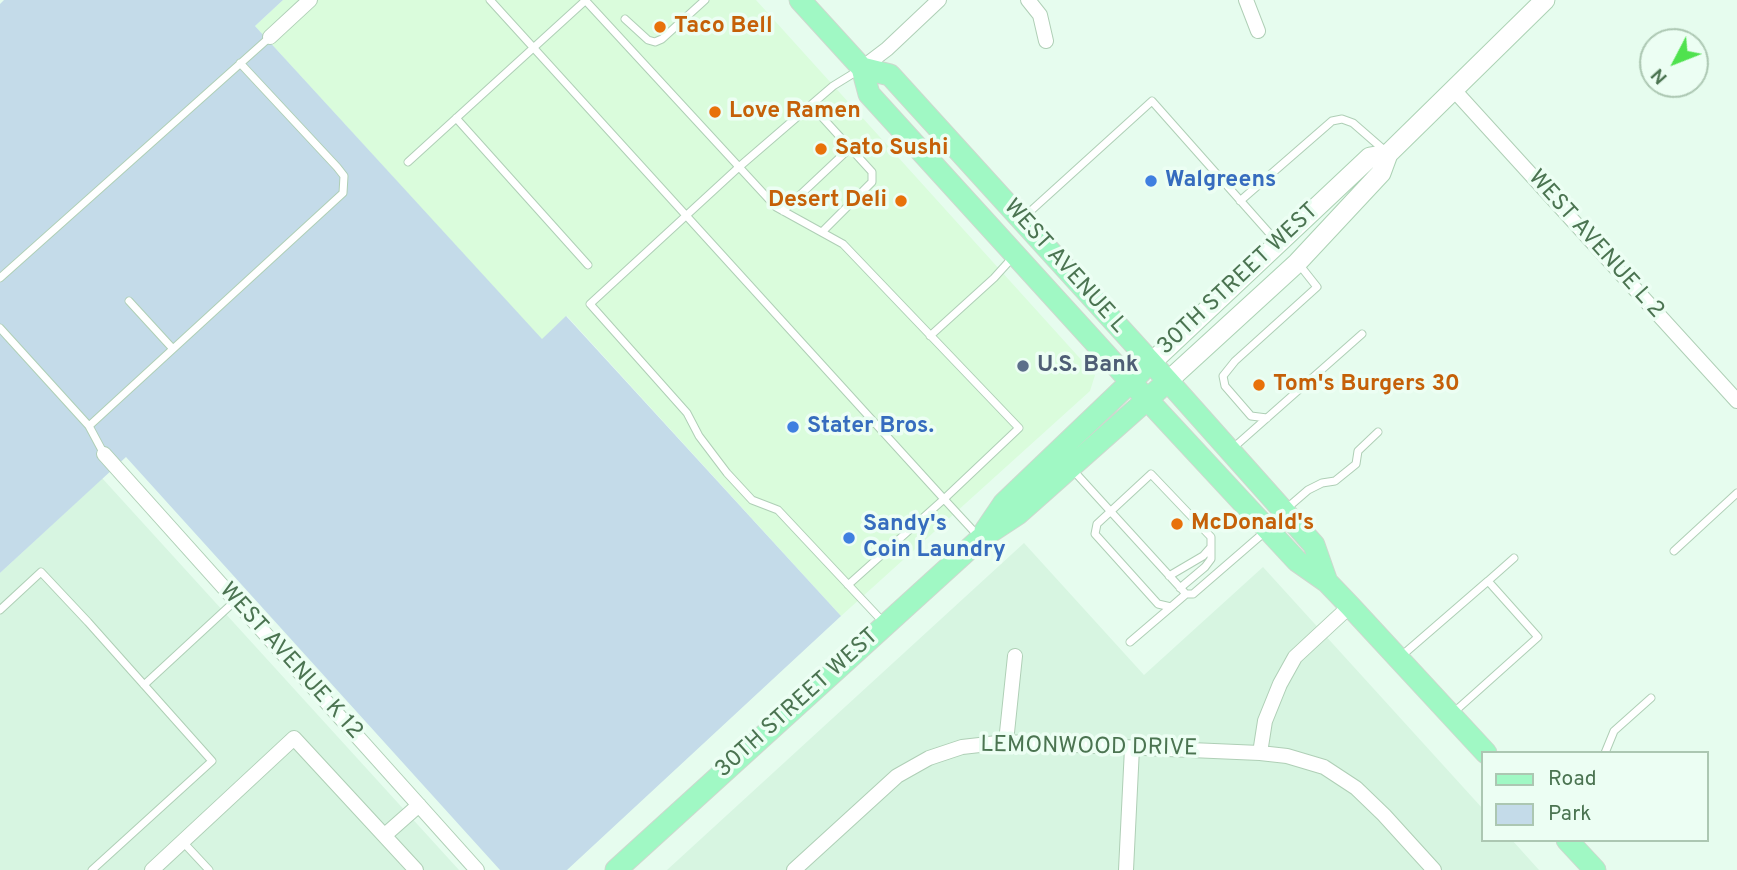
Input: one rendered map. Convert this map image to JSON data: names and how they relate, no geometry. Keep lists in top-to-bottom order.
{
  "streets": {
    "main road": ["WEST AVENUE L", "30TH STREET WEST"],
    "street": ["WEST AVENUE L 2", "WEST AVENUE K 12", "LEMONWOOD DRIVE"]
  },
  "crossings": [
    ["WEST AVENUE L 2", "30TH STREET WEST"],
    ["WEST AVENUE L", "30TH STREET WEST"]
  ],
  "places": [
    "Taco Bell",
    "Love Ramen",
    "Sato Sushi",
    "Walgreens",
    "Desert Deli",
    "U.S. Bank",
    "Tom's Burgers 30",
    "Stater Bros.",
    "McDonald's",
    "Sandy's Coin Laundry"
  ],
  "legend": ["Road", "Park"],
  "north": "bottom left"
}
